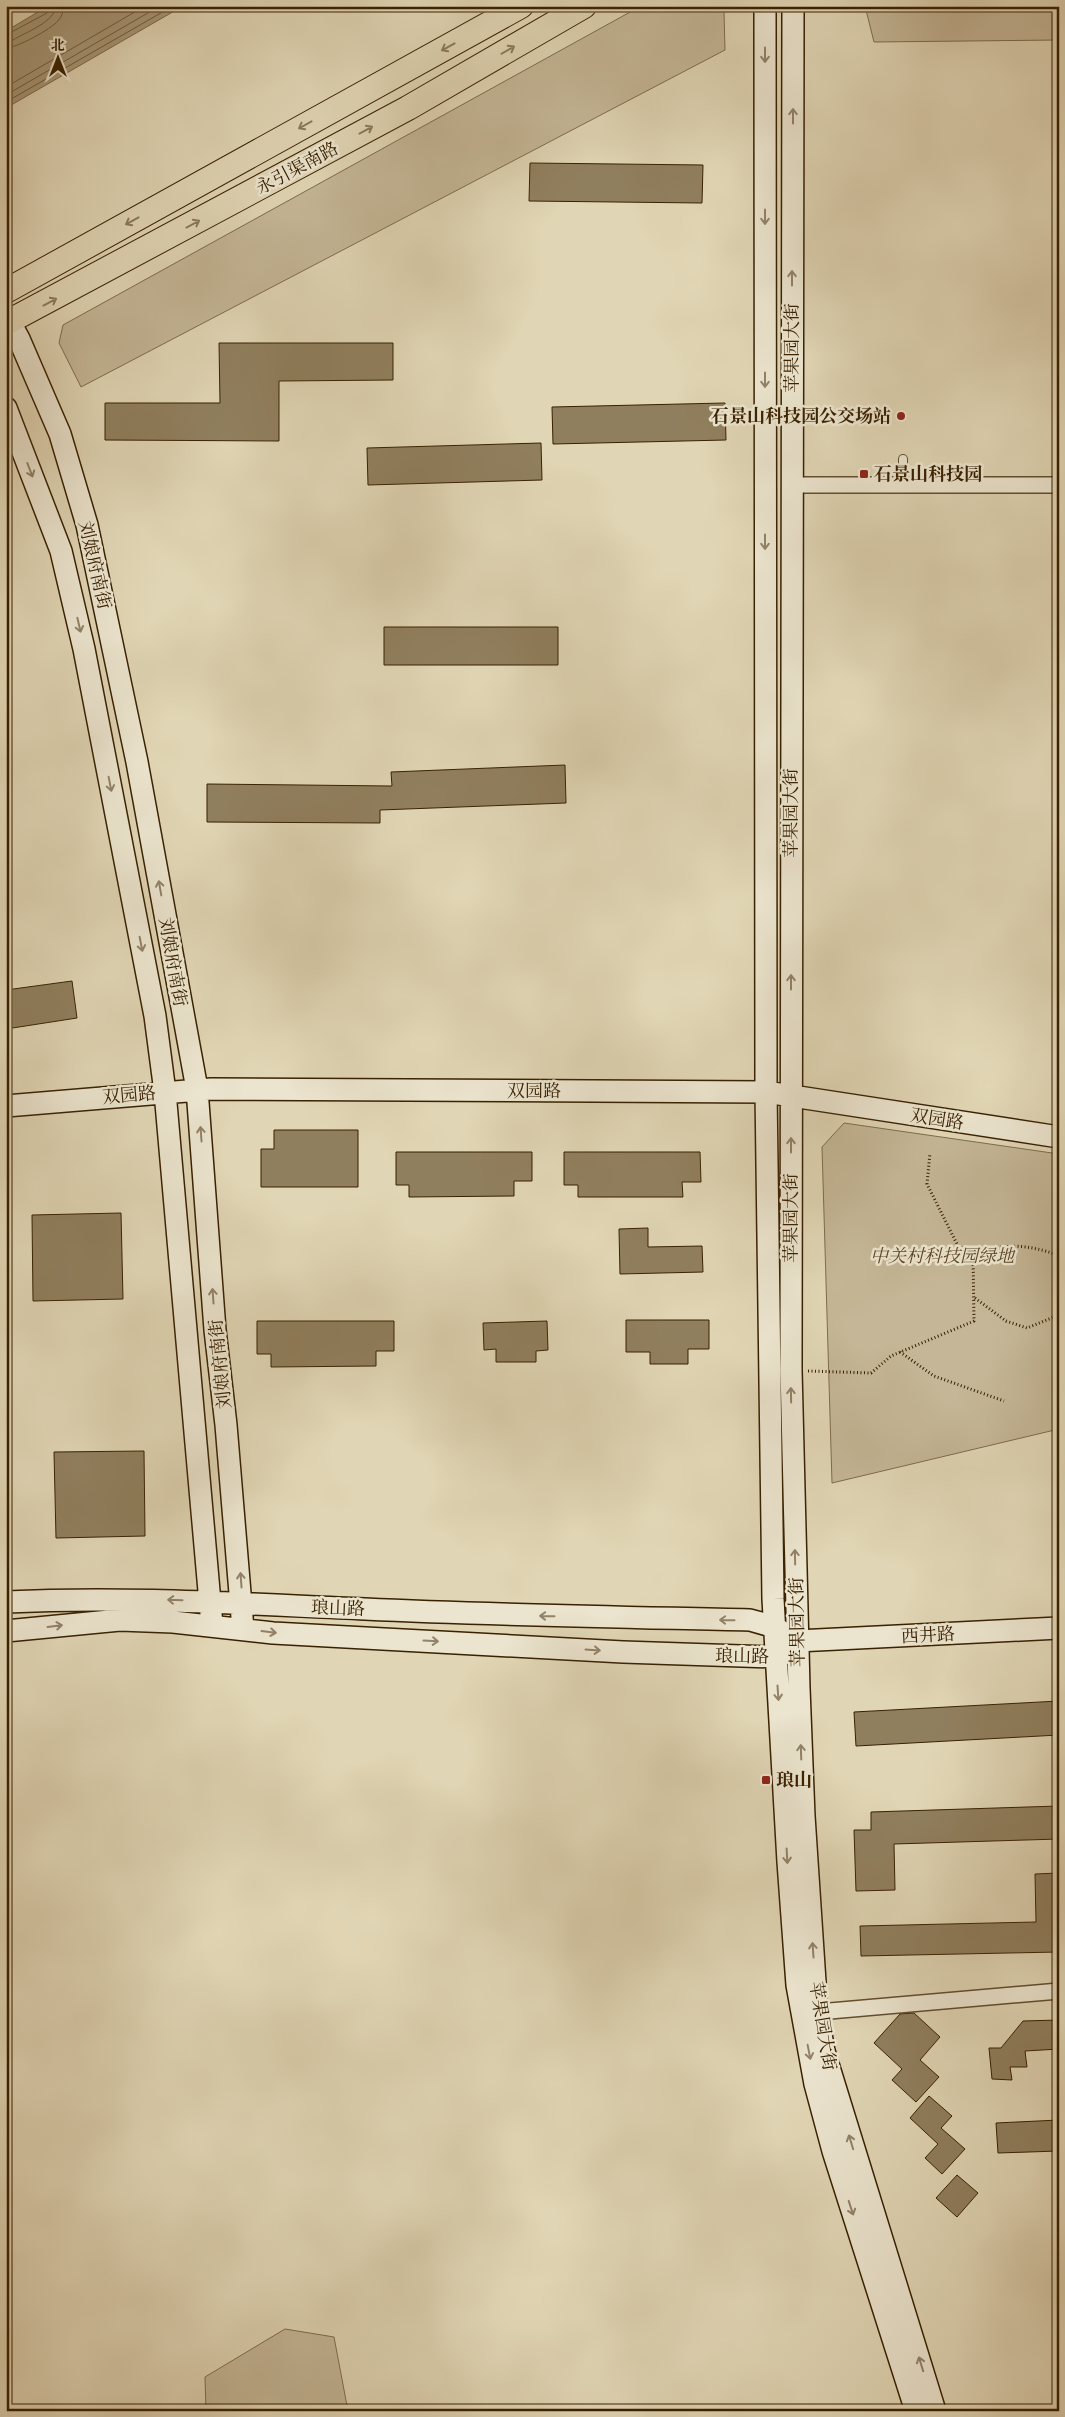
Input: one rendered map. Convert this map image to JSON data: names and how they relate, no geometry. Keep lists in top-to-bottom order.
{
  "streets": {
    "main road": [
      "永引渠南路",
      "苹果园大街",
      "刘娘府南街",
      "双园路",
      "琅山路",
      "西井路"
    ]
  },
  "crossings": [
    ["永引渠南路", "刘娘府南街"],
    ["苹果园大街", "双园路"],
    ["苹果园大街", "琅山路"],
    ["苹果园大街", "西井路"],
    ["刘娘府南街", "双园路"],
    ["刘娘府南街", "琅山路"],
    ["琅山路", "西井路"]
  ],
  "parks": ["中关村科技园绿地"],
  "places": {
    "other": ["石景山科技园公交场站"],
    "transit": ["石景山科技园", "琅山"]
  },
  "north": "top"
}
